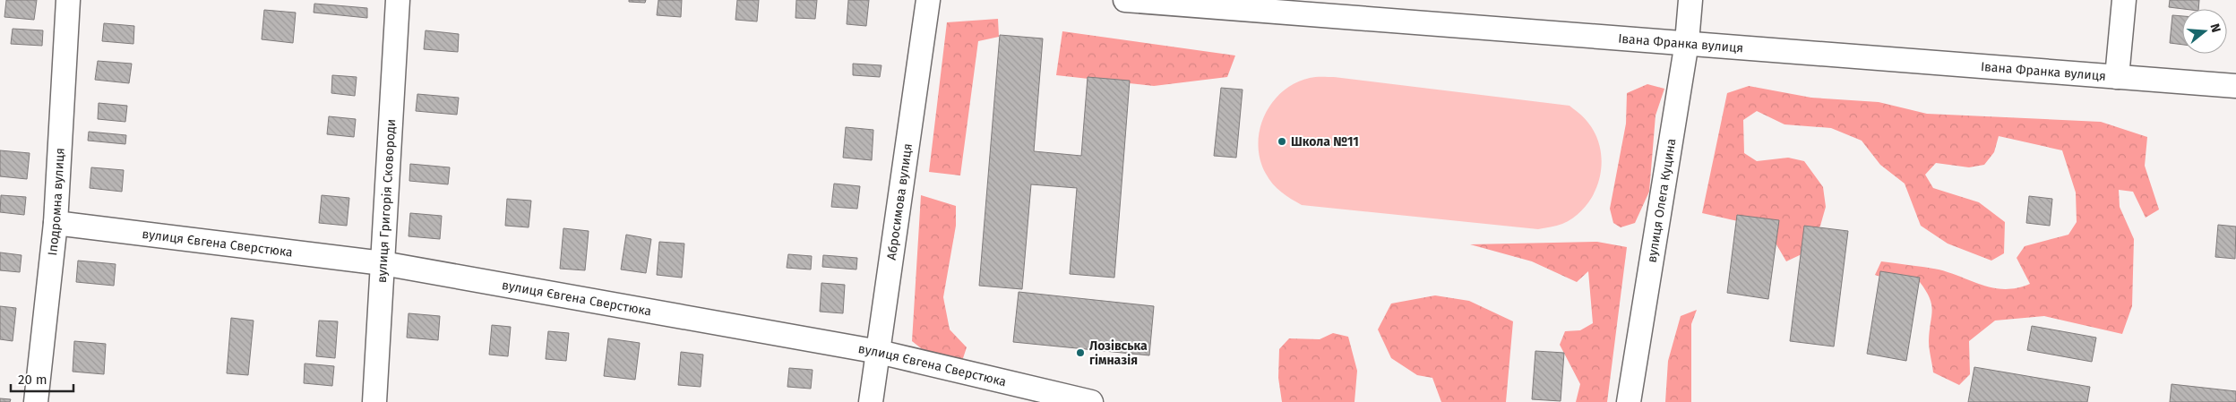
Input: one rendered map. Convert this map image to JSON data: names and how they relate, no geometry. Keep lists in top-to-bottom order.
{
  "streets": {
    "street": [
      "Івана Франка вулиця",
      "Іподромна вулиця",
      "вулиця Григорія Сковороди",
      "Абросимова вулиця",
      "вулиця Олега Куцина",
      "вулиця Євгена Сверстюка"
    ]
  },
  "crossings": [
    ["Івана Франка вулиця", "вулиця Олега Куцина"],
    ["Іподромна вулиця", "вулиця Євгена Сверстюка"],
    ["вулиця Григорія Сковороди", "вулиця Євгена Сверстюка"],
    ["Абросимова вулиця", "вулиця Євгена Сверстюка"]
  ],
  "places": ["Школа №11", "Лозівська гімназія"],
  "scale_bar": "20 m",
  "north": "right"
}
